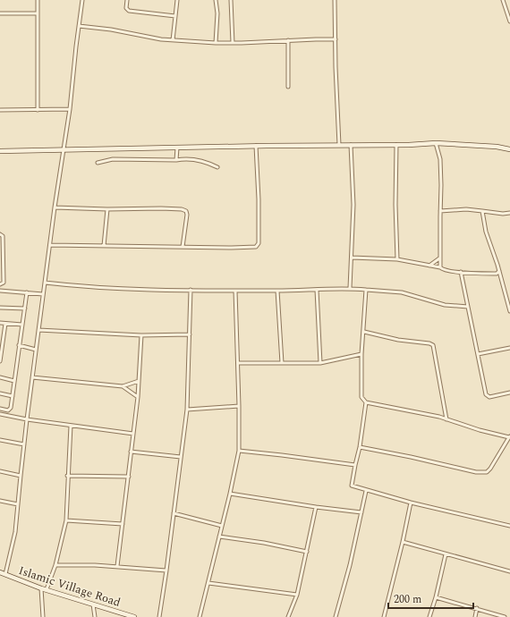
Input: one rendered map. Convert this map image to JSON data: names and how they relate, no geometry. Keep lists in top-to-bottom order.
{
  "streets": {
    "street": ["Islamic Village Road"]
  },
  "scale_bar": "200 m"
}
